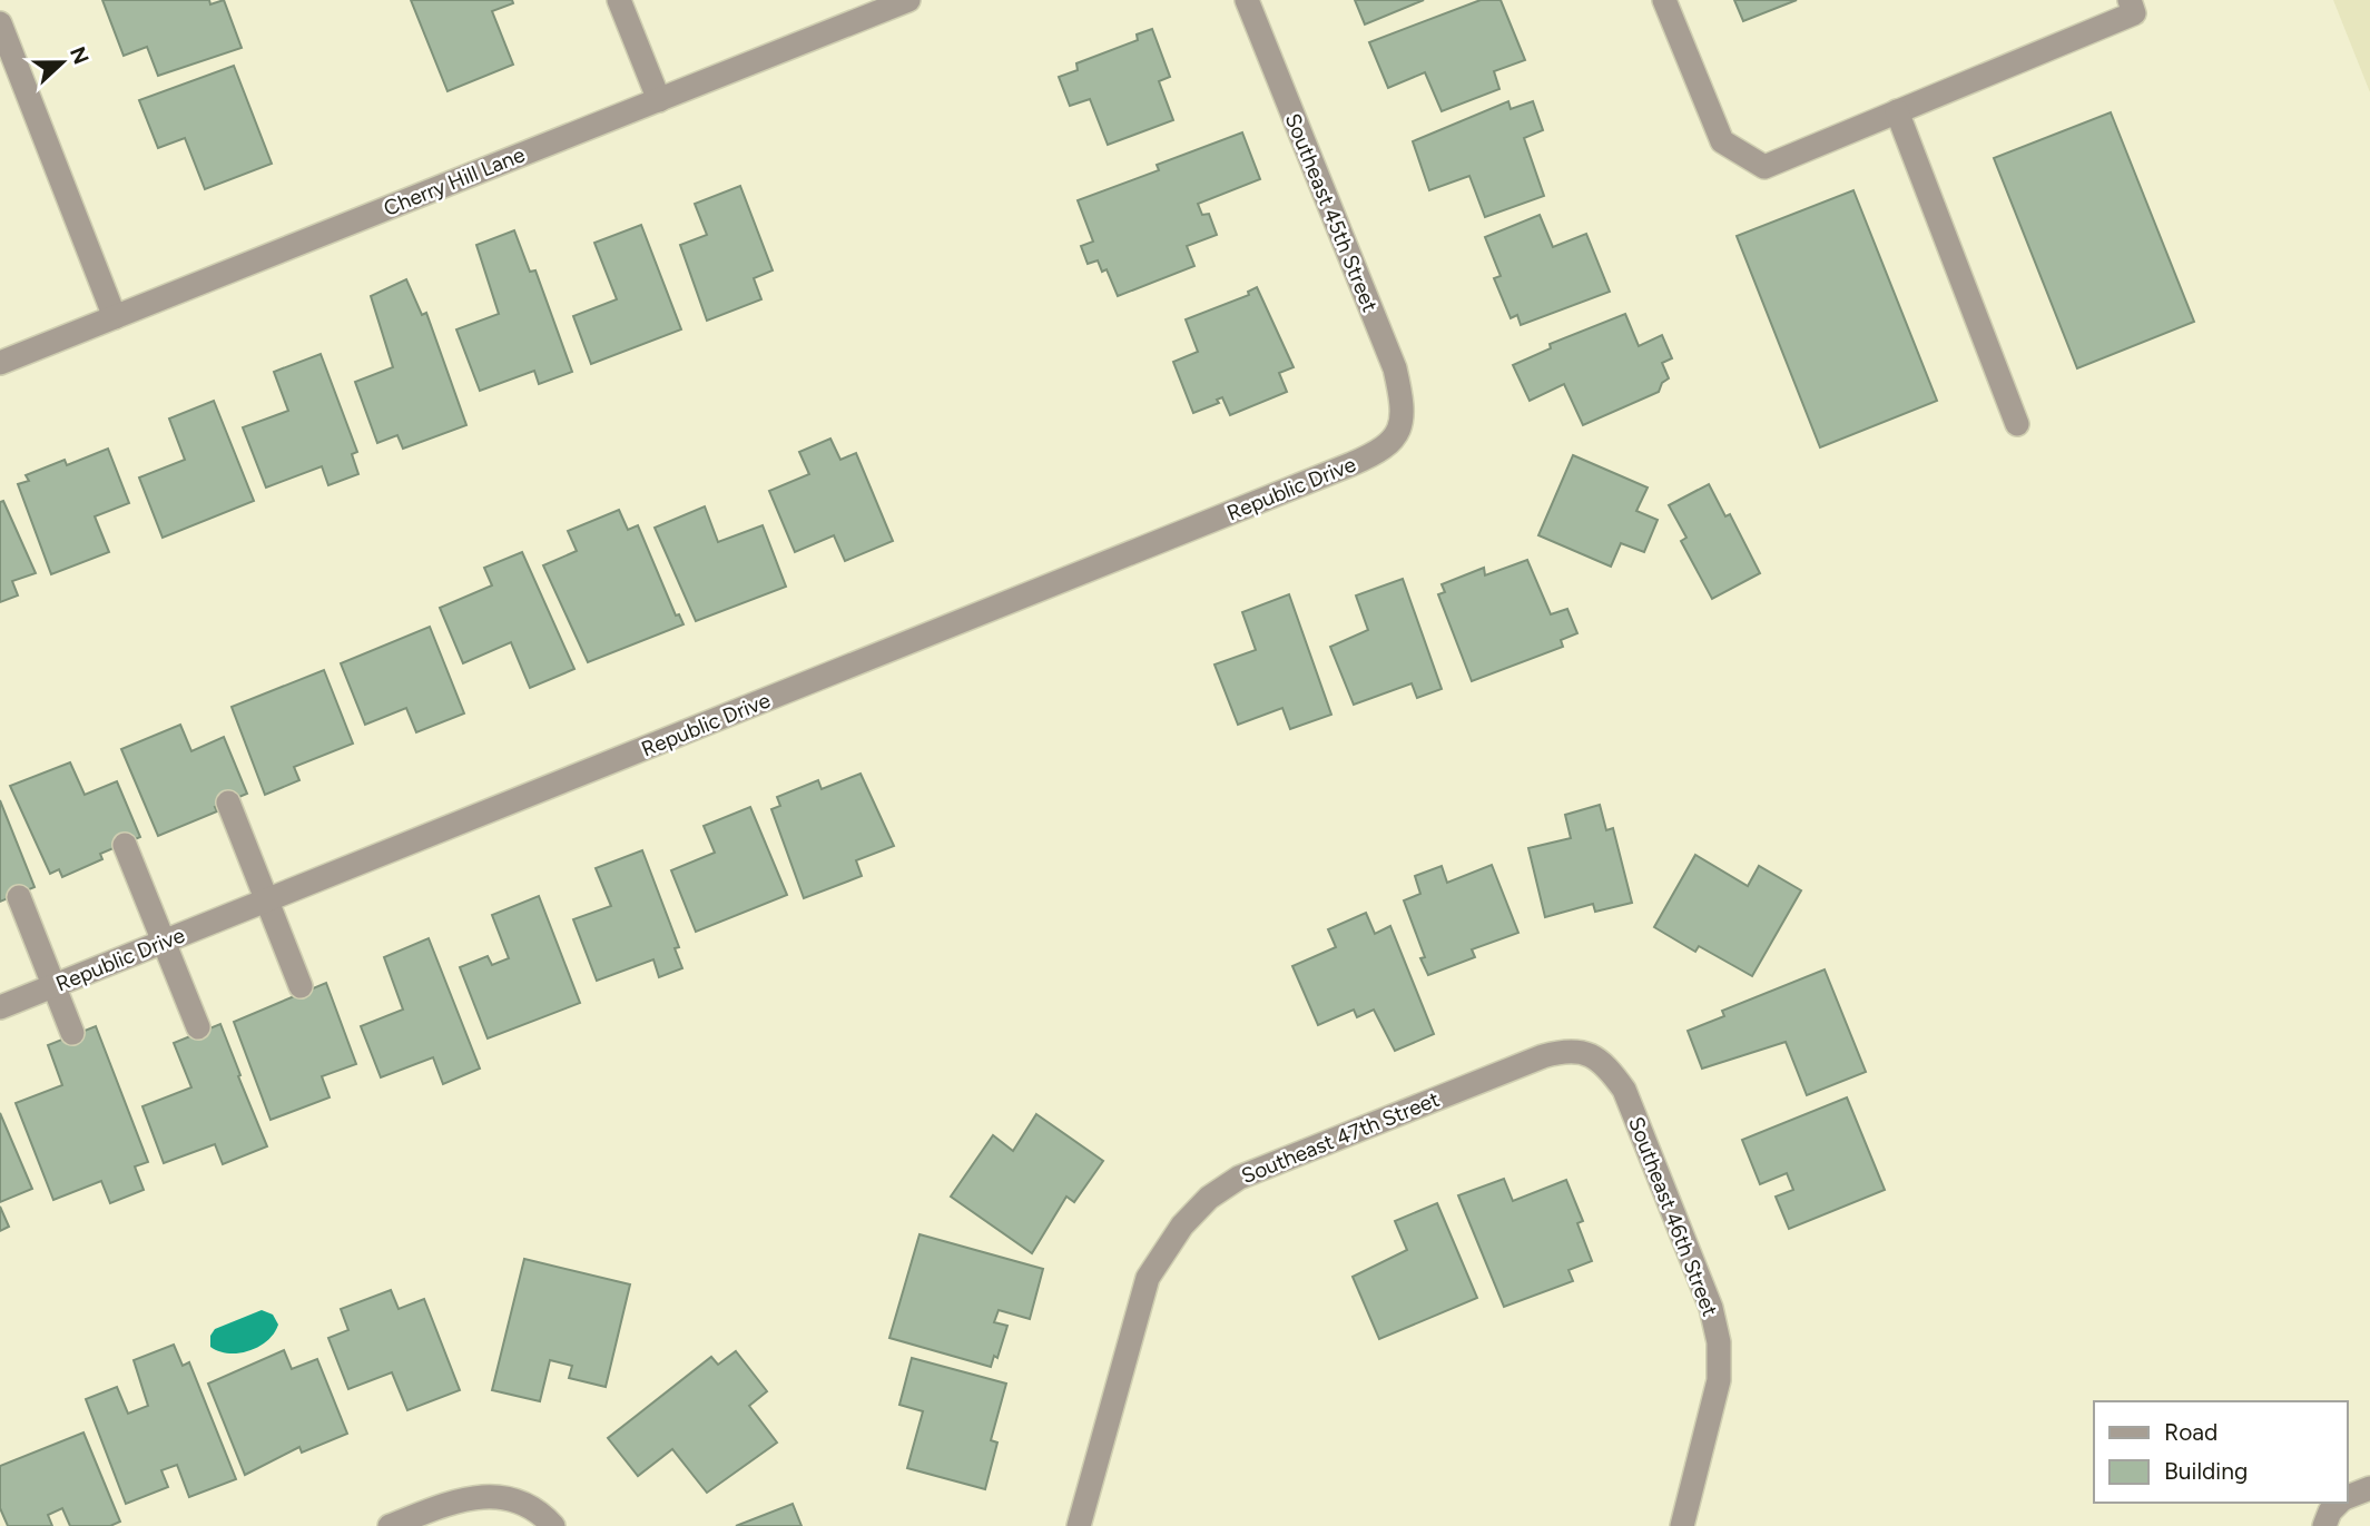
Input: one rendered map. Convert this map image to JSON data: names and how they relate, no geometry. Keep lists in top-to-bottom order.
{
  "streets": {
    "street": [
      "Cherry Hill Lane",
      "Southeast 45th Street",
      "Republic Drive",
      "Southeast 47th Street",
      "Southeast 46th Street"
    ]
  },
  "crossings": [
    ["Southeast 45th Street", "Republic Drive"],
    ["Southeast 47th Street", "Southeast 46th Street"]
  ],
  "legend": ["Road", "Building"],
  "north": "right"
}
